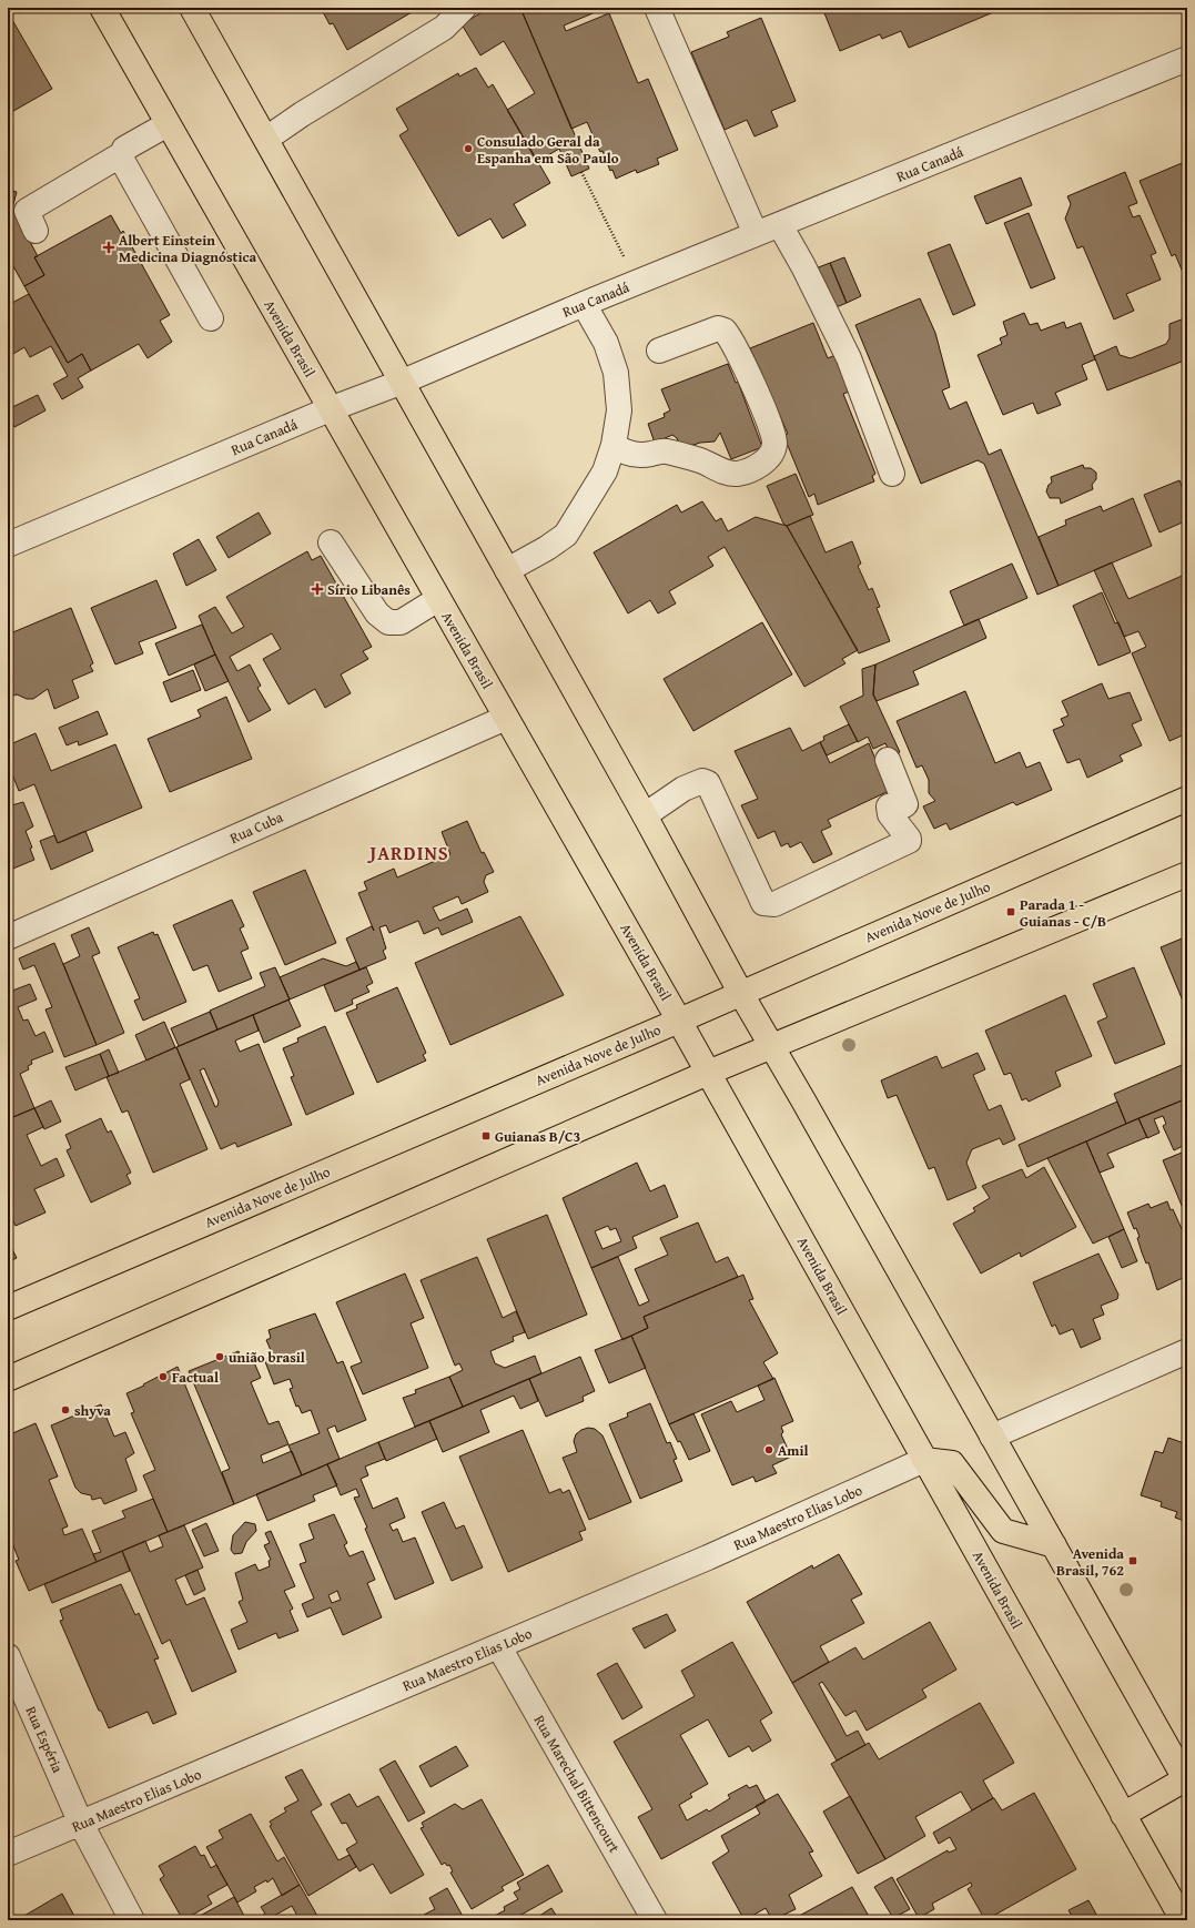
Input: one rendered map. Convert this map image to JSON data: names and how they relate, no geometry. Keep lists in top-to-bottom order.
{
  "streets": {
    "main road": ["Avenida Brasil", "Avenida Nove de Julho"],
    "street": [
      "Rua Canadá",
      "Rua Cuba",
      "Rua Maestro Elias Lobo",
      "Rua Espéria",
      "Rua Marechal Bittencourt"
    ]
  },
  "crossings": [
    ["Rua Canadá", "Avenida Brasil"],
    ["Avenida Brasil", "Rua Cuba"],
    ["Avenida Brasil", "Avenida Nove de Julho"],
    ["Avenida Brasil", "Rua Maestro Elias Lobo"],
    ["Rua Maestro Elias Lobo", "Rua Espéria"],
    ["Rua Maestro Elias Lobo", "Rua Marechal Bittencourt"]
  ],
  "districts": ["JARDINS"],
  "places": {
    "other": [
      "Consulado Geral da Espanha em São Paulo",
      "união brasil",
      "Factual",
      "shyva",
      "Amil"
    ],
    "health": ["Albert Einstein Medicina Diagnóstica", "Sírio Libanês"],
    "transit": ["Parada 1 - Guianas - C/B", "Guianas B/C3", "Avenida Brasil, 762"]
  }
}
